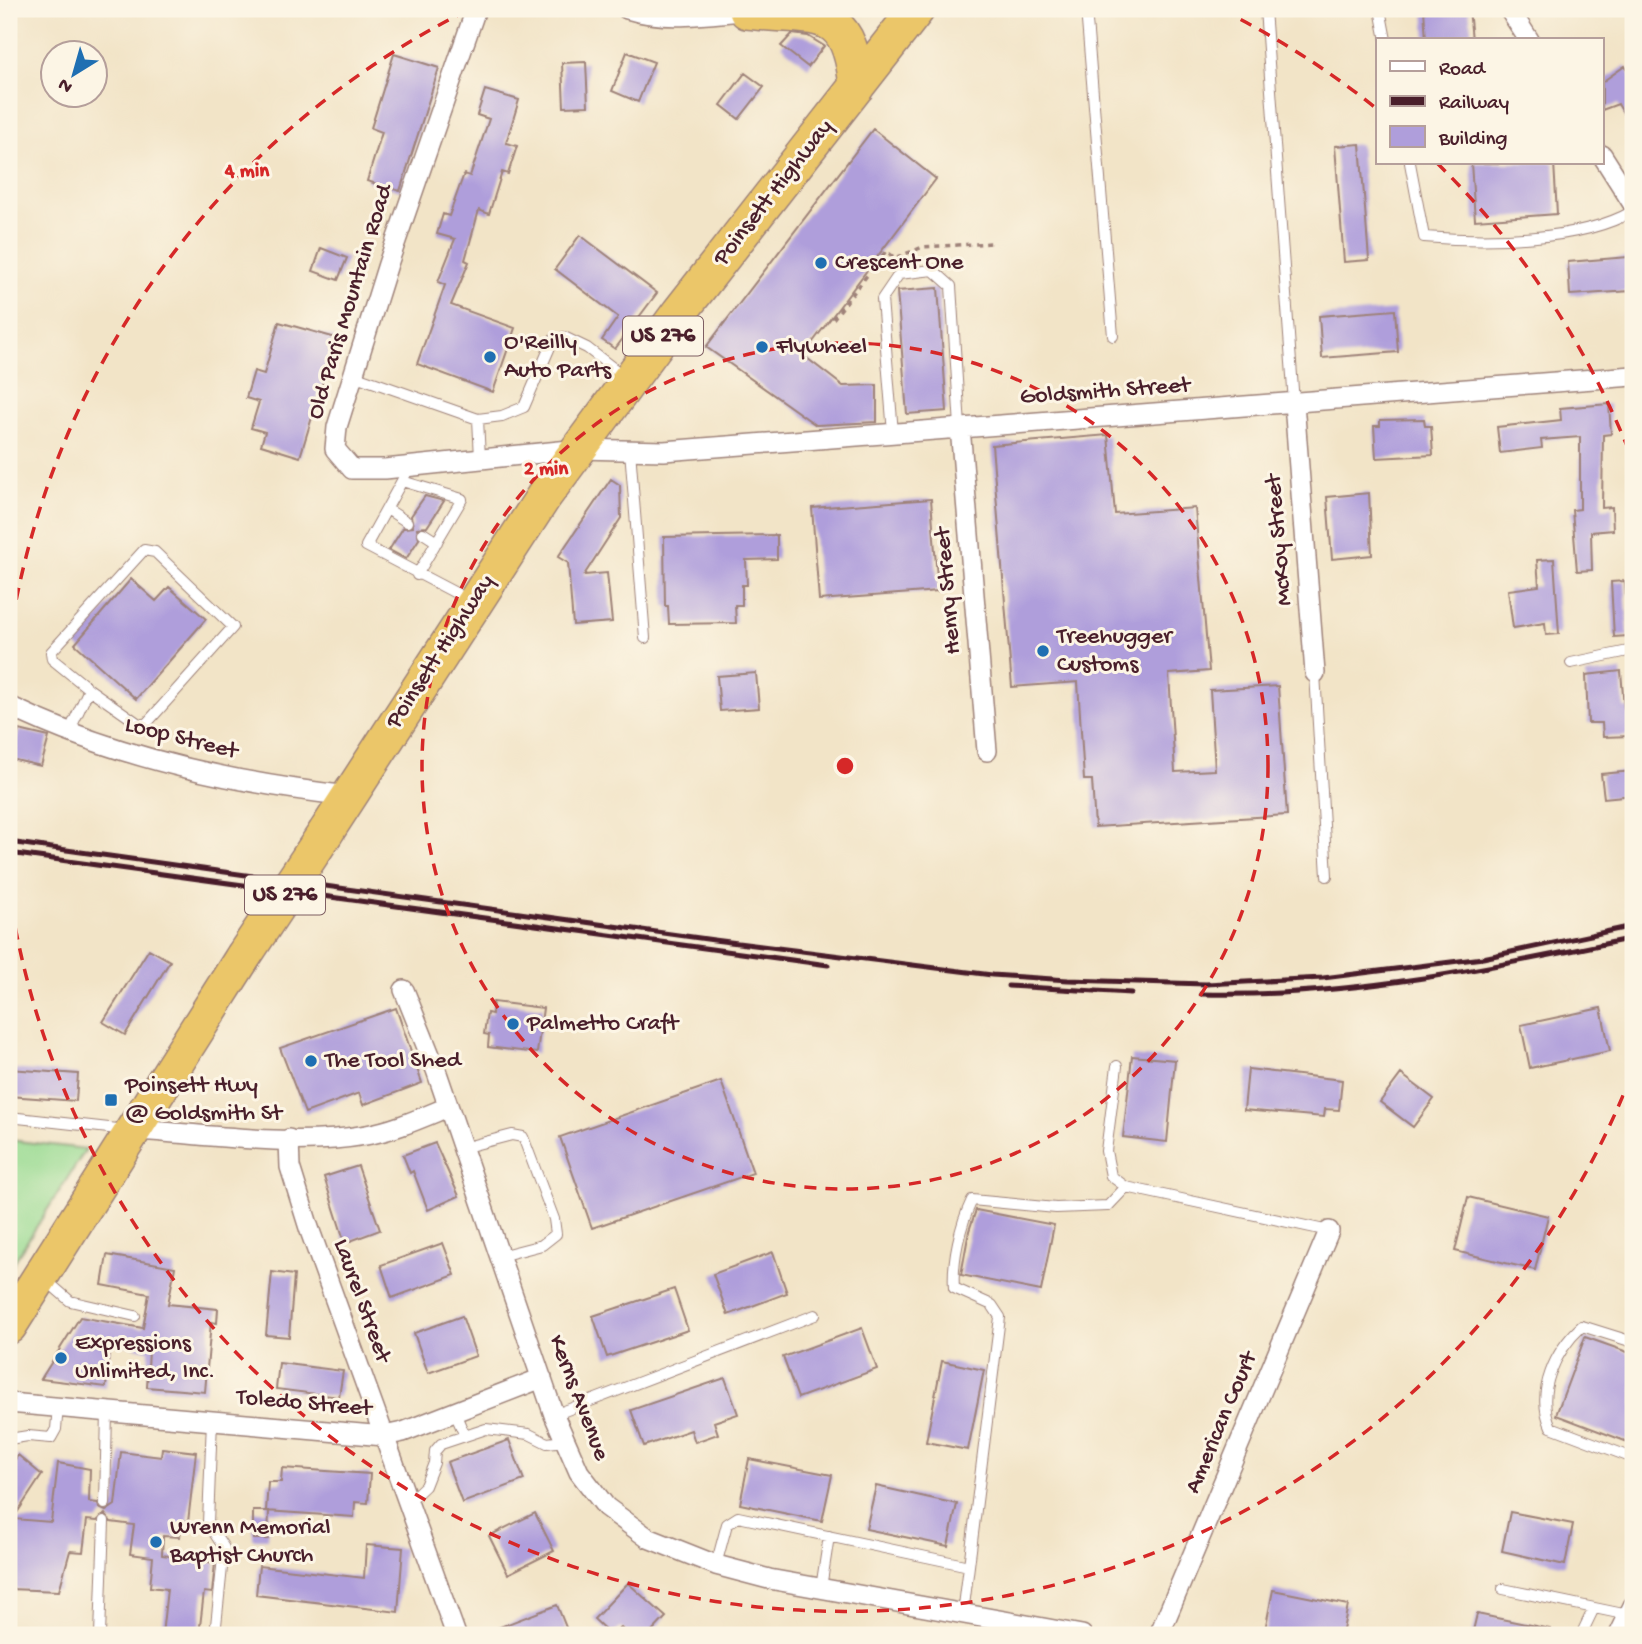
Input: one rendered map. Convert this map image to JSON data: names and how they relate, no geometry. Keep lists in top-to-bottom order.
{
  "streets": {
    "highway": ["Poinsett Highway", "US 276"],
    "street": [
      "Old Paris Mountain Road",
      "Goldsmith Street",
      "McKoy Street",
      "Henry Street",
      "Loop Street",
      "Laurel Street",
      "Kerns Avenue",
      "Toledo Street",
      "American Court"
    ]
  },
  "crossings": [
    ["Poinsett Highway", "Old Paris Mountain Road"],
    ["Poinsett Highway", "Goldsmith Street"],
    ["Poinsett Highway", "Loop Street"],
    ["Old Paris Mountain Road", "Goldsmith Street"],
    ["Goldsmith Street", "McKoy Street"],
    ["Goldsmith Street", "Henry Street"],
    ["Laurel Street", "Toledo Street"],
    ["Kerns Avenue", "Toledo Street"]
  ],
  "places": {
    "other": [
      "Crescent One",
      "Flywheel",
      "O'Reilly Auto Parts",
      "Treehugger Customs",
      "Palmetto Craft",
      "The Tool Shed",
      "Expressions Unlimited, Inc.",
      "Wrenn Memorial Baptist Church"
    ],
    "transit": ["Poinsett Hwy @ Goldsmith St"]
  },
  "legend": ["Road", "Railway", "Building"],
  "north": "bottom left",
  "rings": ["4 min", "2 min"]
}
